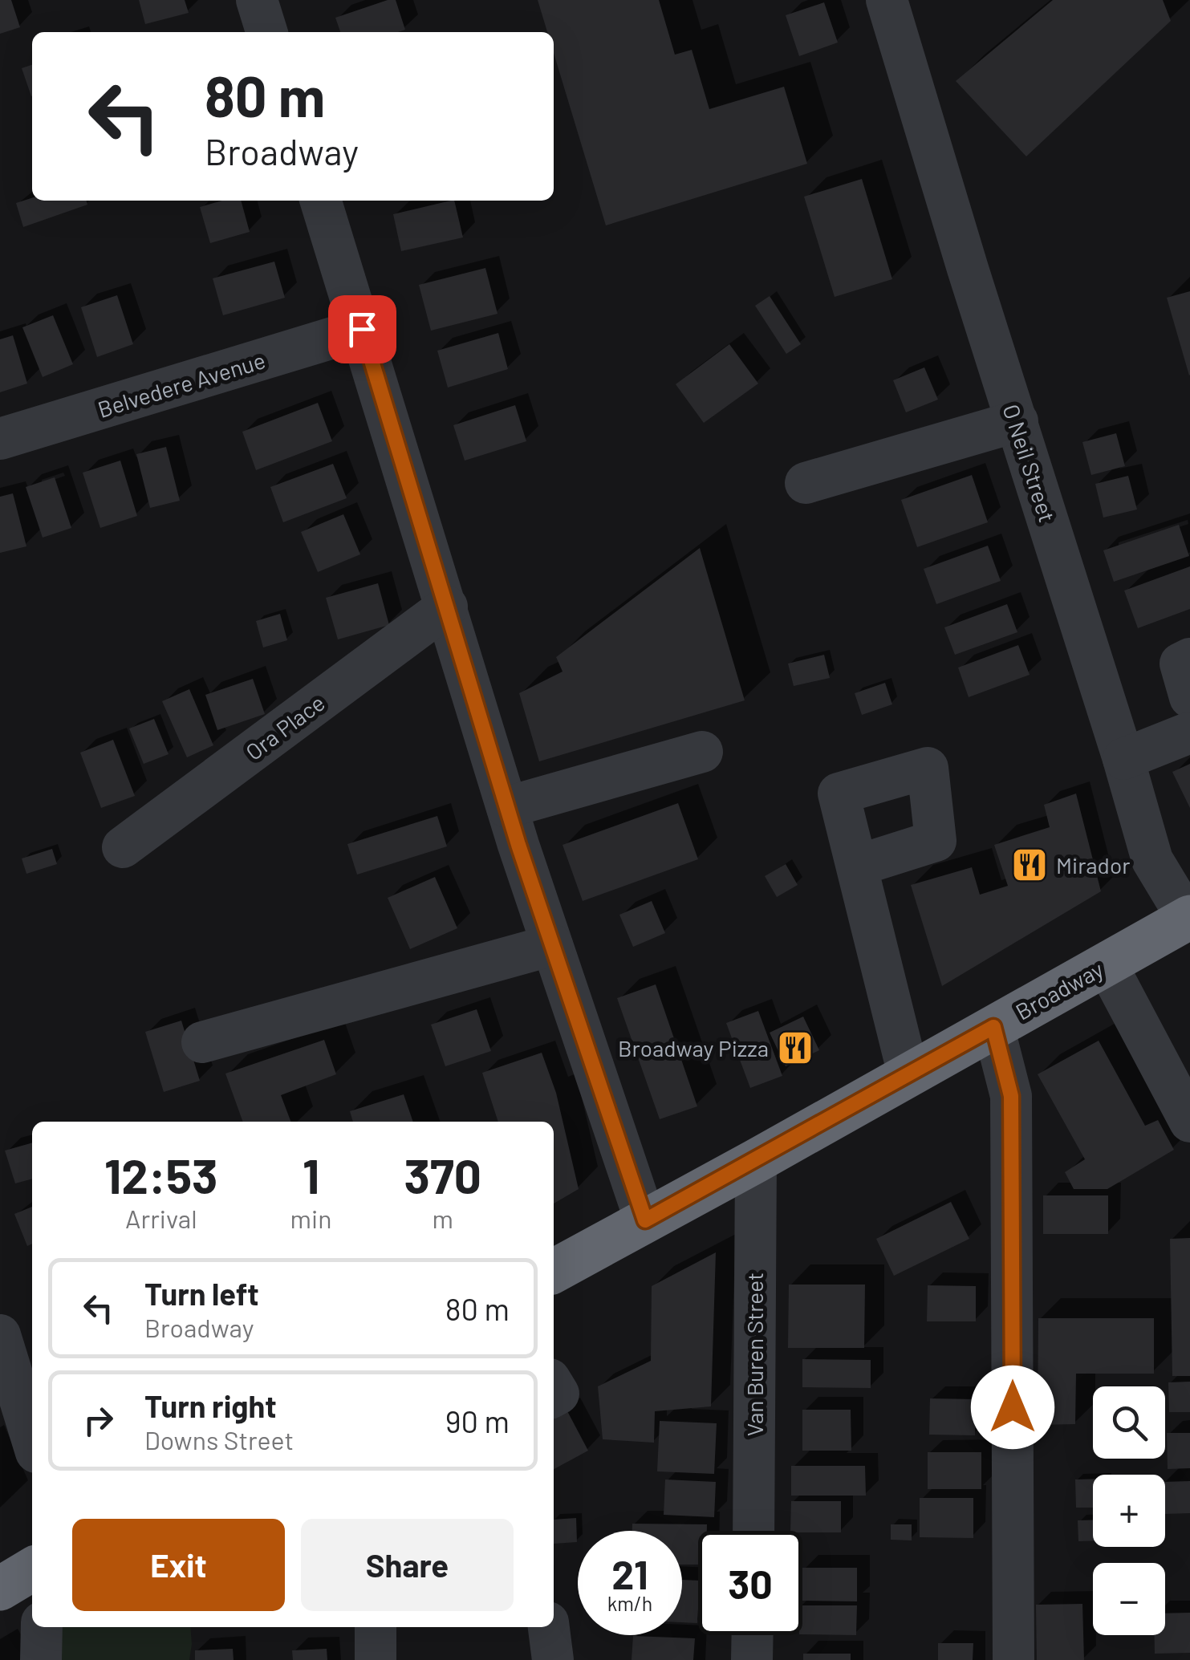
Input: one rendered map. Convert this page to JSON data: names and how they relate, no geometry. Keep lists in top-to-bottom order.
{
  "streets": {
    "highway": ["Broadway"],
    "street": [
      "Belvedere Avenue",
      "O Neil Street",
      "Ora Place",
      "Van Buren Street"
    ]
  },
  "crossings": [
    ["O Neil Street", "Broadway"],
    ["Broadway", "Van Buren Street"]
  ],
  "places": {
    "restaurant": ["Mirador", "Broadway Pizza"]
  },
  "page": {
    "turn": ["80 m", "Broadway"],
    "eta": [
      "12:53",
      "Arrival",
      "1",
      "min",
      "370",
      "m"
    ],
    "list": [
      {
        "name": "Turn left",
        "note": "Broadway",
        "value": "80 m"
      },
      {
        "name": "Turn right",
        "note": "Downs Street",
        "value": "90 m"
      }
    ],
    "map_buttons": ["+", "−"],
    "buttons": ["Exit", "Share"],
    "speed": "21 km/h",
    "limit": "30"
  }
}
